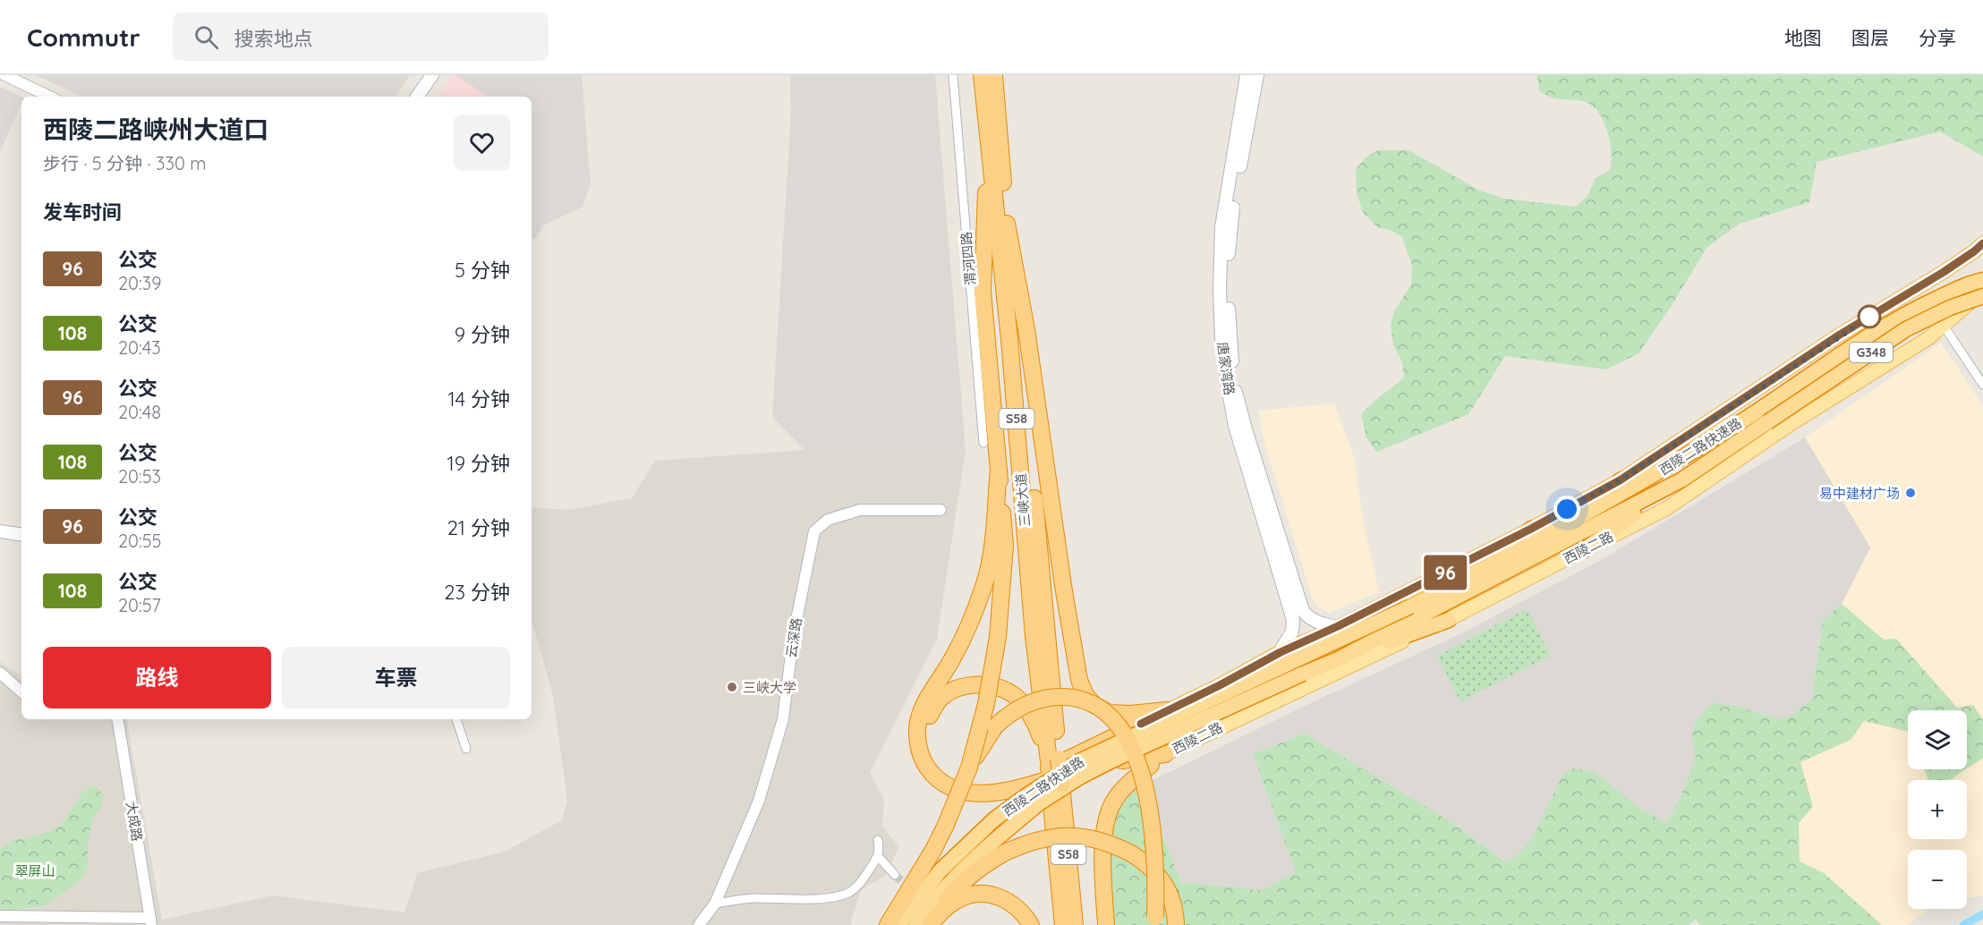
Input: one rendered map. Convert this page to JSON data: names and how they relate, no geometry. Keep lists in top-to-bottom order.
{
  "streets": {
    "highway": [
      "G348",
      "S58",
      "西陵二路快速路",
      "三峡大道"
    ],
    "main road": ["唐家湾路", "西陵二路"],
    "street": ["渭河四路", "云深路", "大成路"]
  },
  "parks": ["翠屏山"],
  "places": ["易中建材广场", "三峡大学"],
  "lines": ["bus line 96"],
  "page": {
    "header": "Commutr",
    "search": "搜索地点",
    "nav": ["地图", "图层", "分享"],
    "on_map": "96",
    "heading": [
      ["西陵二路峡州大道口", "步行 · 5 分钟 · 330 m"],
      "发车时间"
    ],
    "list": [
      {
        "mark": "96",
        "name": "公交",
        "note": "20:39",
        "value": "5 分钟"
      },
      {
        "mark": "108",
        "name": "公交",
        "note": "20:43",
        "value": "9 分钟"
      },
      {
        "mark": "96",
        "name": "公交",
        "note": "20:48",
        "value": "14 分钟"
      },
      {
        "mark": "108",
        "name": "公交",
        "note": "20:53",
        "value": "19 分钟"
      },
      {
        "mark": "96",
        "name": "公交",
        "note": "20:55",
        "value": "21 分钟"
      },
      {
        "mark": "108",
        "name": "公交",
        "note": "20:57",
        "value": "23 分钟"
      }
    ],
    "buttons": ["路线", "车票"],
    "map_buttons": ["+", "−"]
  }
}
